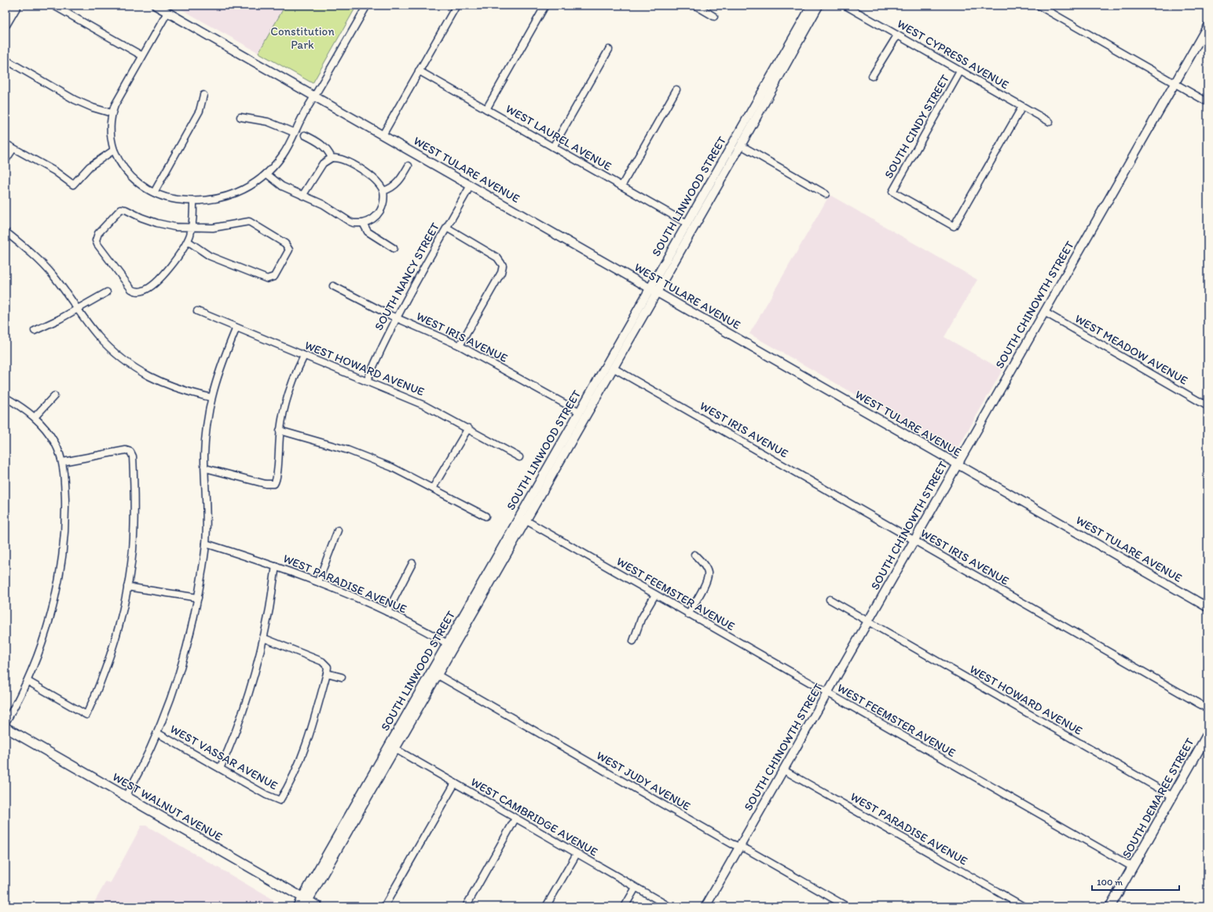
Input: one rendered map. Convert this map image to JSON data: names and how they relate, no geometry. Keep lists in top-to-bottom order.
{
  "streets": {
    "main road": ["SOUTH DEMAREE STREET", "WEST WALNUT AVENUE"],
    "street": [
      "WEST CYPRESS AVENUE",
      "SOUTH CINDY STREET",
      "WEST LAUREL AVENUE",
      "WEST TULARE AVENUE",
      "SOUTH LINWOOD STREET",
      "SOUTH NANCY STREET",
      "SOUTH CHINOWTH STREET",
      "WEST IRIS AVENUE",
      "WEST MEADOW AVENUE",
      "WEST HOWARD AVENUE",
      "WEST PARADISE AVENUE",
      "WEST FEEMSTER AVENUE",
      "WEST VASSAR AVENUE",
      "WEST JUDY AVENUE",
      "WEST CAMBRIDGE AVENUE"
    ]
  },
  "crossings": [
    ["WEST CYPRESS AVENUE", "SOUTH CINDY STREET"],
    ["WEST LAUREL AVENUE", "SOUTH LINWOOD STREET"],
    ["WEST TULARE AVENUE", "SOUTH LINWOOD STREET"],
    ["WEST TULARE AVENUE", "SOUTH NANCY STREET"],
    ["WEST TULARE AVENUE", "SOUTH CHINOWTH STREET"],
    ["SOUTH LINWOOD STREET", "WEST IRIS AVENUE"],
    ["SOUTH LINWOOD STREET", "WEST PARADISE AVENUE"],
    ["SOUTH LINWOOD STREET", "WEST FEEMSTER AVENUE"],
    ["SOUTH LINWOOD STREET", "WEST JUDY AVENUE"],
    ["SOUTH LINWOOD STREET", "WEST WALNUT AVENUE"],
    ["SOUTH LINWOOD STREET", "WEST CAMBRIDGE AVENUE"],
    ["SOUTH NANCY STREET", "WEST IRIS AVENUE"],
    ["SOUTH NANCY STREET", "WEST HOWARD AVENUE"],
    ["SOUTH CHINOWTH STREET", "WEST IRIS AVENUE"],
    ["SOUTH CHINOWTH STREET", "WEST MEADOW AVENUE"],
    ["SOUTH CHINOWTH STREET", "WEST HOWARD AVENUE"],
    ["SOUTH CHINOWTH STREET", "WEST PARADISE AVENUE"],
    ["SOUTH CHINOWTH STREET", "WEST FEEMSTER AVENUE"],
    ["SOUTH CHINOWTH STREET", "WEST JUDY AVENUE"],
    ["WEST HOWARD AVENUE", "SOUTH DEMAREE STREET"],
    ["WEST FEEMSTER AVENUE", "SOUTH DEMAREE STREET"]
  ],
  "parks": ["Constitution Park"],
  "scale_bar": "100 m"
}
